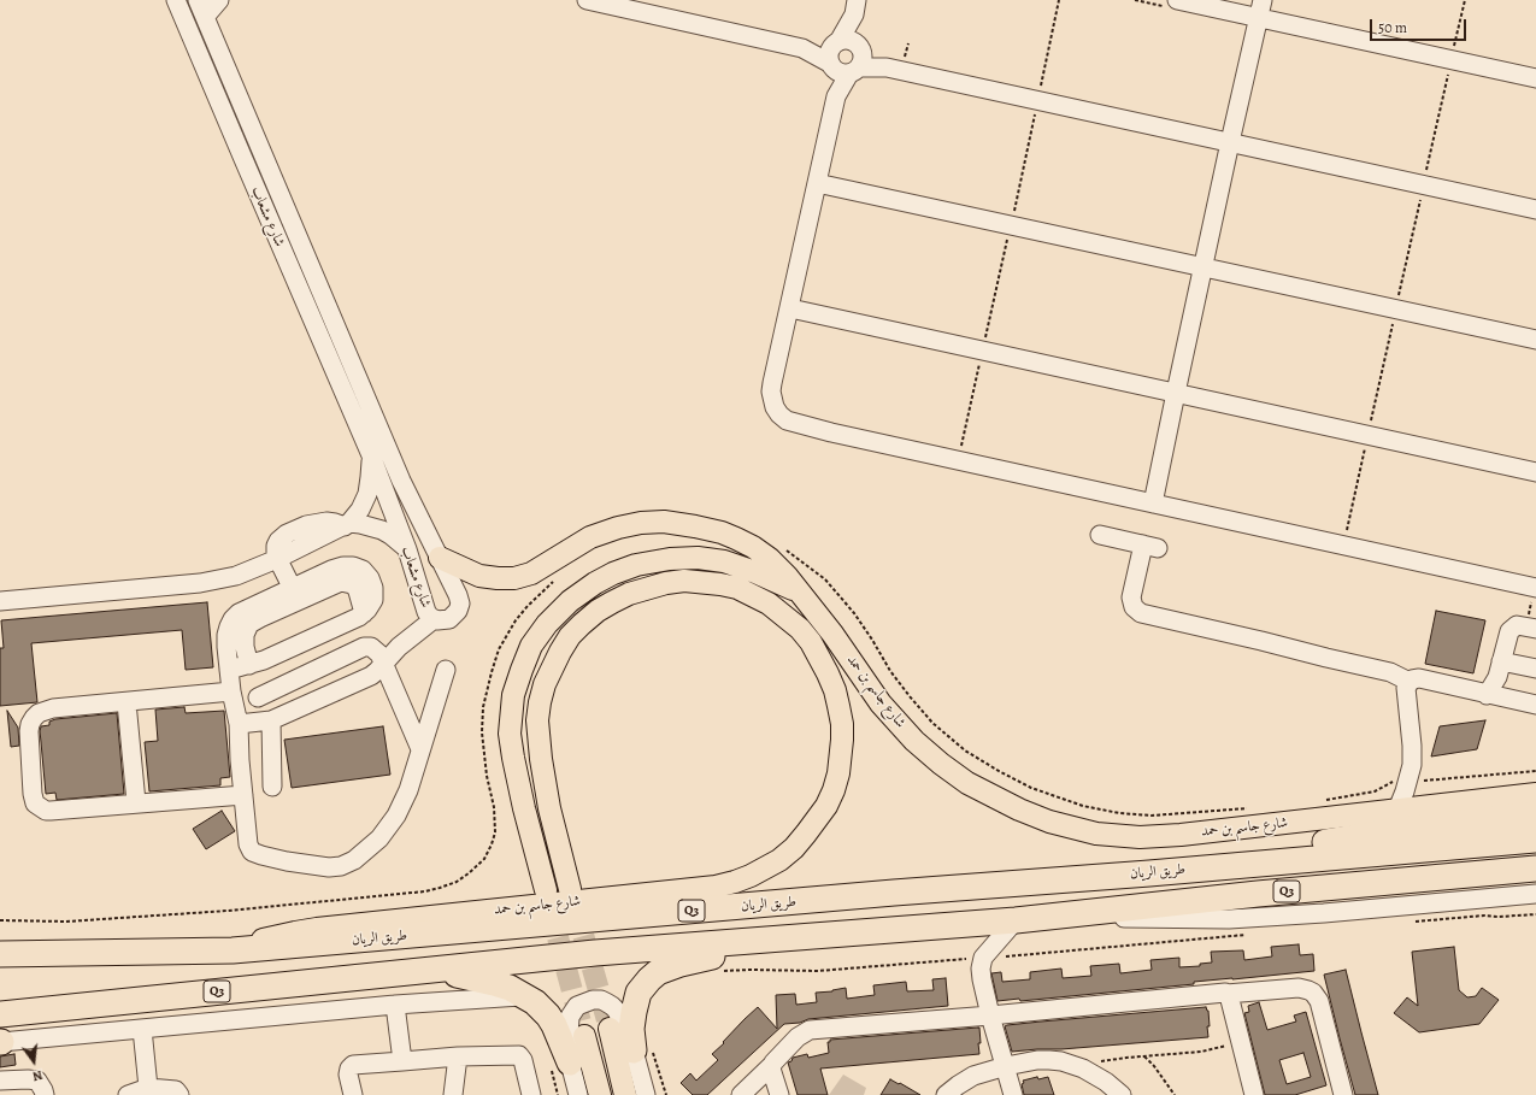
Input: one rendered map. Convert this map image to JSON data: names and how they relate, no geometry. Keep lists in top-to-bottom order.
{
  "streets": {
    "highway": ["طريق الريان", "Q3"],
    "main road": ["شارع جاسم بن حمد"],
    "street": ["شارع مشعاب"]
  },
  "crossings": [
    ["شارع جاسم بن حمد", "طريق الريان"]
  ],
  "scale_bar": "50 m",
  "north": "bottom"
}
